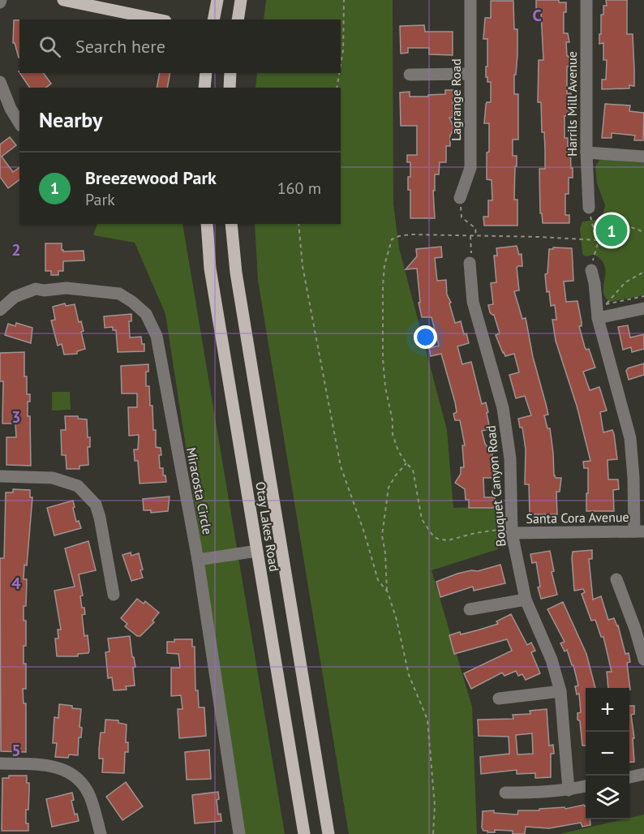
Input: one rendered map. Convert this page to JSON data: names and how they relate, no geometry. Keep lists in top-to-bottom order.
{
  "streets": {
    "main road": ["Otay Lakes Road"],
    "street": [
      "Lagrange Road",
      "Harrils Mill Avenue",
      "Bouquet Canyon Road",
      "Miracosta Circle",
      "Santa Cora Avenue"
    ]
  },
  "crossings": [
    ["Bouquet Canyon Road", "Santa Cora Avenue"]
  ],
  "page": {
    "search": "Search here",
    "heading": "Nearby",
    "list": [
      {
        "mark": "1",
        "name": "Breezewood Park",
        "note": "Park",
        "value": "160 m"
      }
    ],
    "pins": "1",
    "map_buttons": ["+", "−"]
  },
  "grid": {
    "columns": ["C"],
    "rows": [
      "2",
      "3",
      "4",
      "5"
    ]
  }
}
